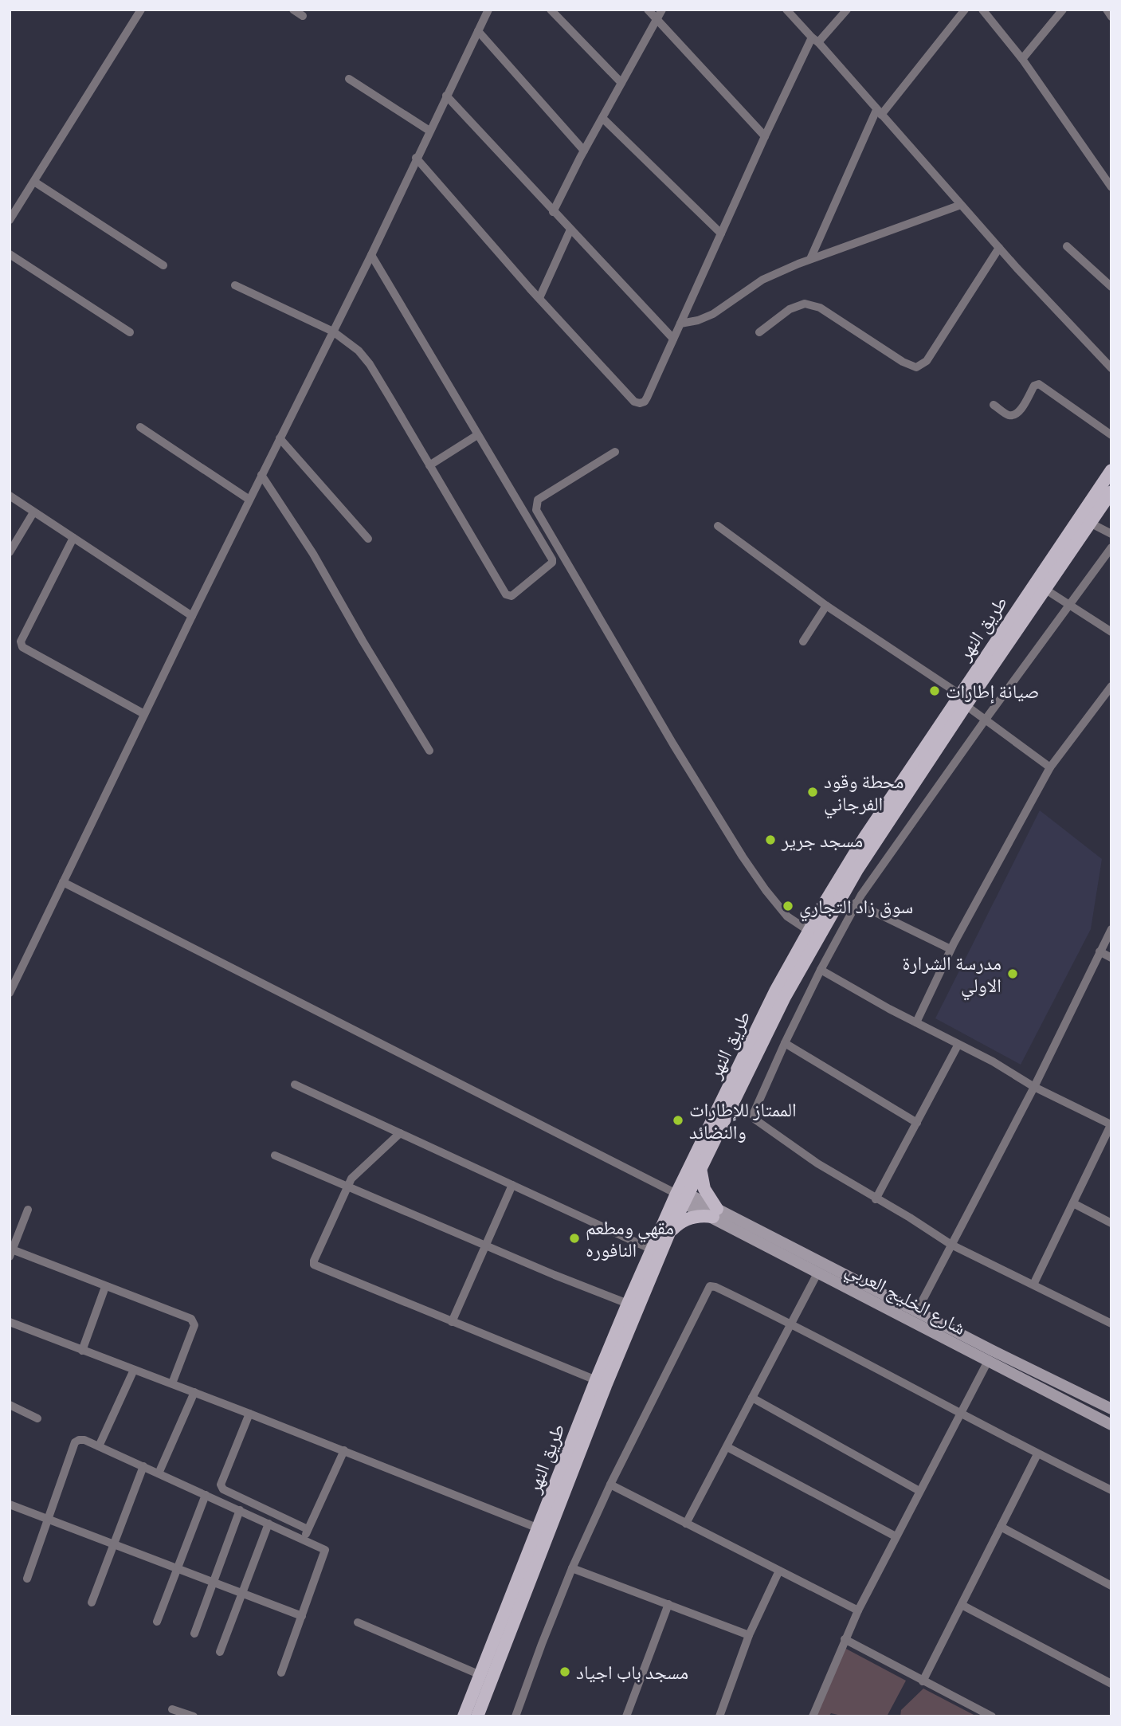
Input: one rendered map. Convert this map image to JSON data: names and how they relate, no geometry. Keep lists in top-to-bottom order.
{
  "streets": {
    "main road": ["طريق النهر", "شارع الخليج العربي"]
  },
  "crossings": [
    ["طريق النهر", "شارع الخليج العربي"]
  ],
  "places": [
    "صيانة إطارات",
    "محطة وقود الفرجاني",
    "مسجد جرير",
    "سوق زاد التجاري",
    "مدرسة الشرارة الاولي",
    "الممتاز للإطارات والنضائد",
    "مقهي ومطعم النافوره",
    "مسجد باب اجياد"
  ]
}
